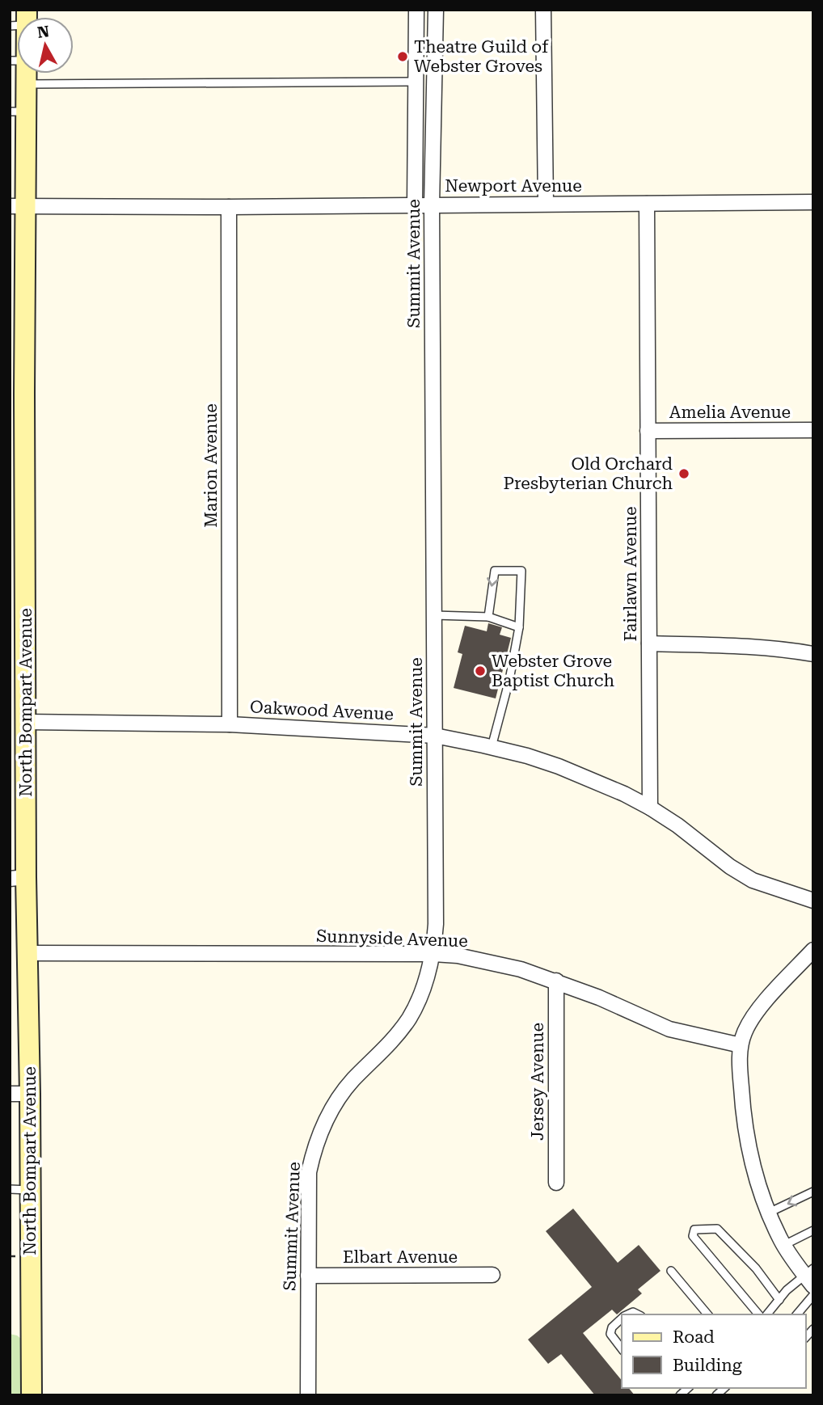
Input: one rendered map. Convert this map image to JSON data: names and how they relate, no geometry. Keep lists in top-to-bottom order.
{
  "streets": {
    "street": [
      "Newport Avenue",
      "Summit Avenue",
      "Amelia Avenue",
      "Marion Avenue",
      "Fairlawn Avenue",
      "North Bompart Avenue",
      "Oakwood Avenue",
      "Sunnyside Avenue",
      "Jersey Avenue",
      "Elbart Avenue"
    ]
  },
  "crossings": [
    ["Newport Avenue", "Summit Avenue"],
    ["Newport Avenue", "Marion Avenue"],
    ["Newport Avenue", "Fairlawn Avenue"],
    ["Newport Avenue", "North Bompart Avenue"],
    ["Summit Avenue", "Oakwood Avenue"],
    ["Summit Avenue", "Sunnyside Avenue"],
    ["Summit Avenue", "Elbart Avenue"],
    ["Amelia Avenue", "Fairlawn Avenue"],
    ["Marion Avenue", "Oakwood Avenue"],
    ["Fairlawn Avenue", "Oakwood Avenue"],
    ["North Bompart Avenue", "Oakwood Avenue"],
    ["North Bompart Avenue", "Sunnyside Avenue"],
    ["Sunnyside Avenue", "Jersey Avenue"]
  ],
  "places": ["Theatre Guild of Webster Groves", "Old Orchard Presbyterian Church", "Webster Grove Baptist Church"],
  "legend": ["Road", "Building"],
  "north": "top"
}
